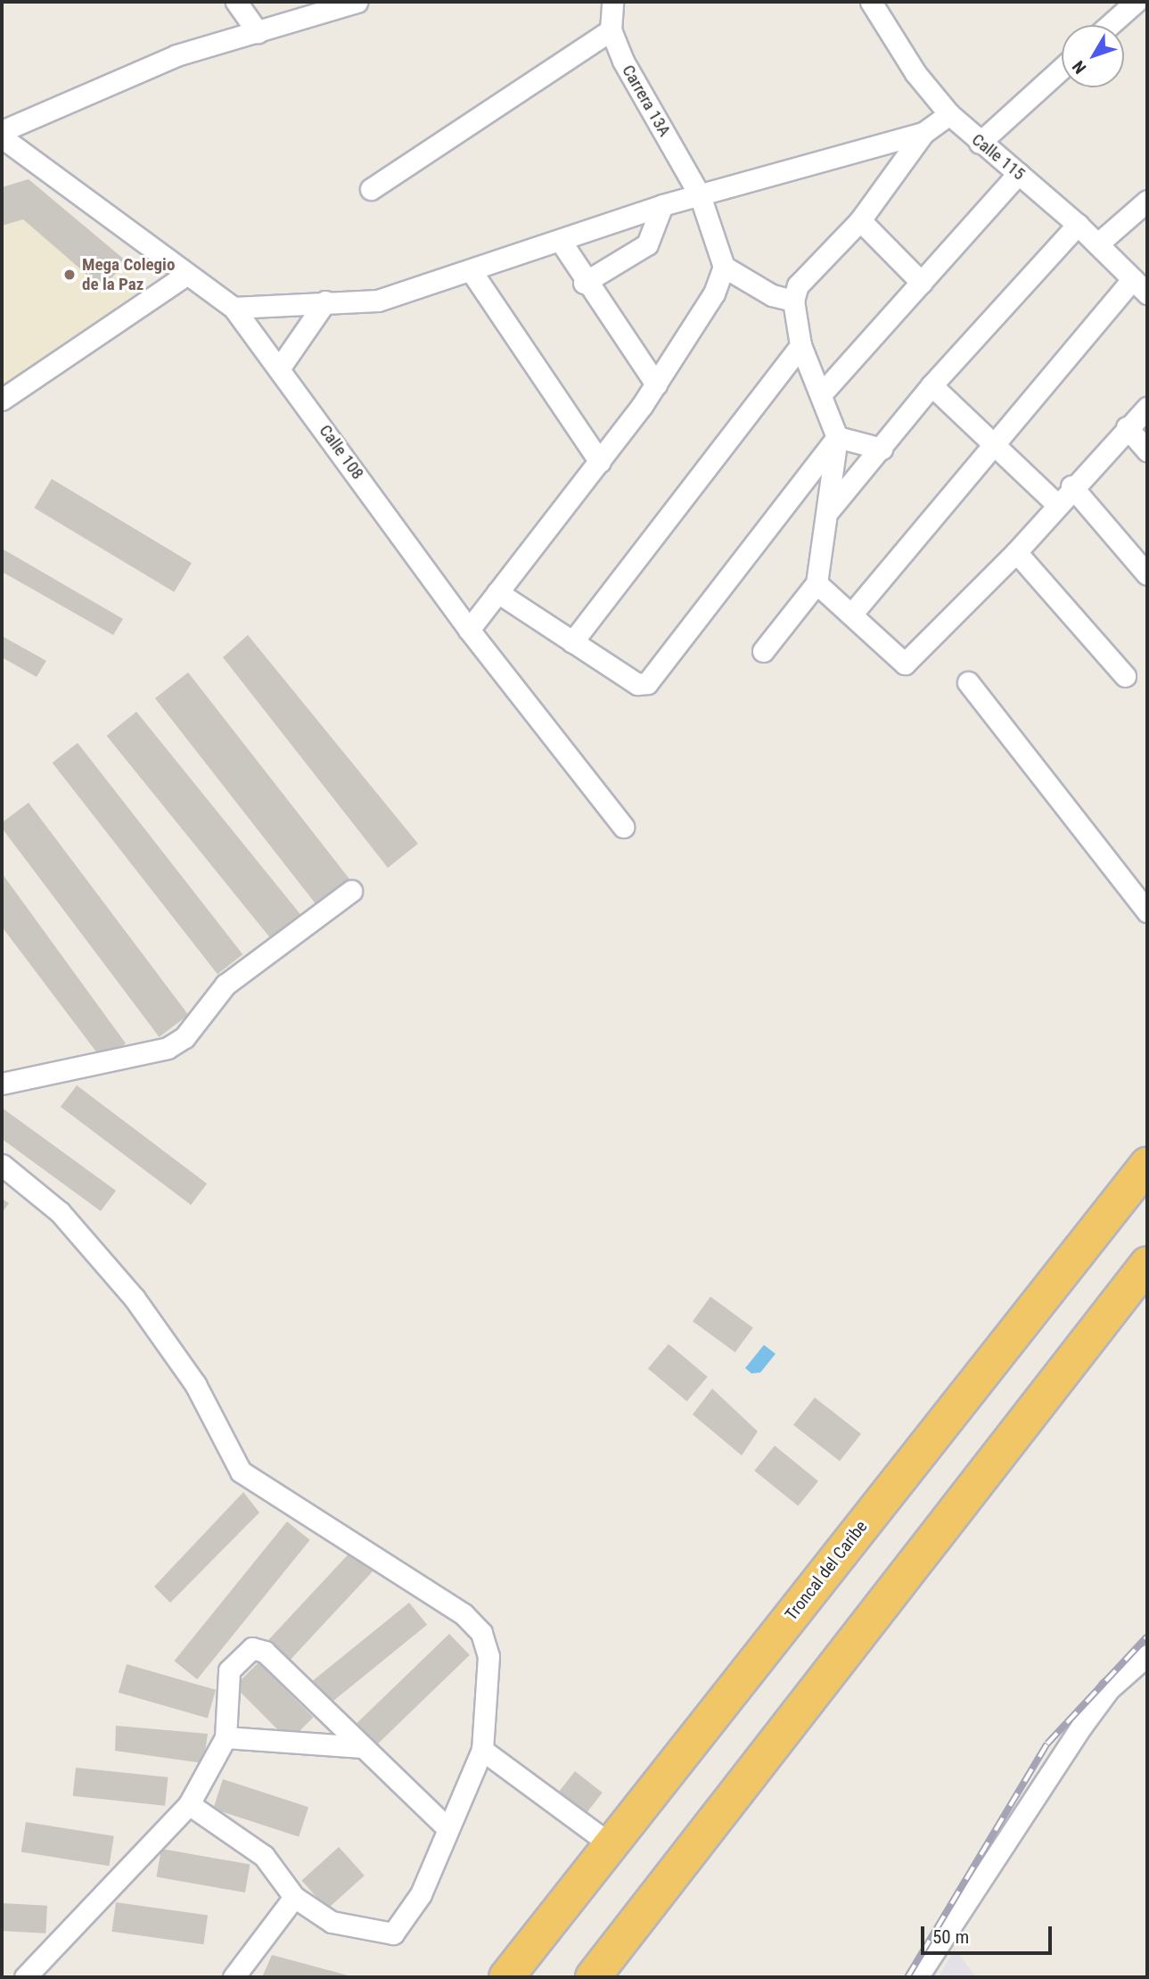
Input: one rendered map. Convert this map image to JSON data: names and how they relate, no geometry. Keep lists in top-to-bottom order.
{
  "streets": {
    "highway": ["Troncal del Caribe"],
    "street": ["Carrera 13A", "Calle 115", "Calle 108"]
  },
  "places": ["Mega Colegio de la Paz"],
  "scale_bar": "50 m",
  "north": "bottom left"
}
